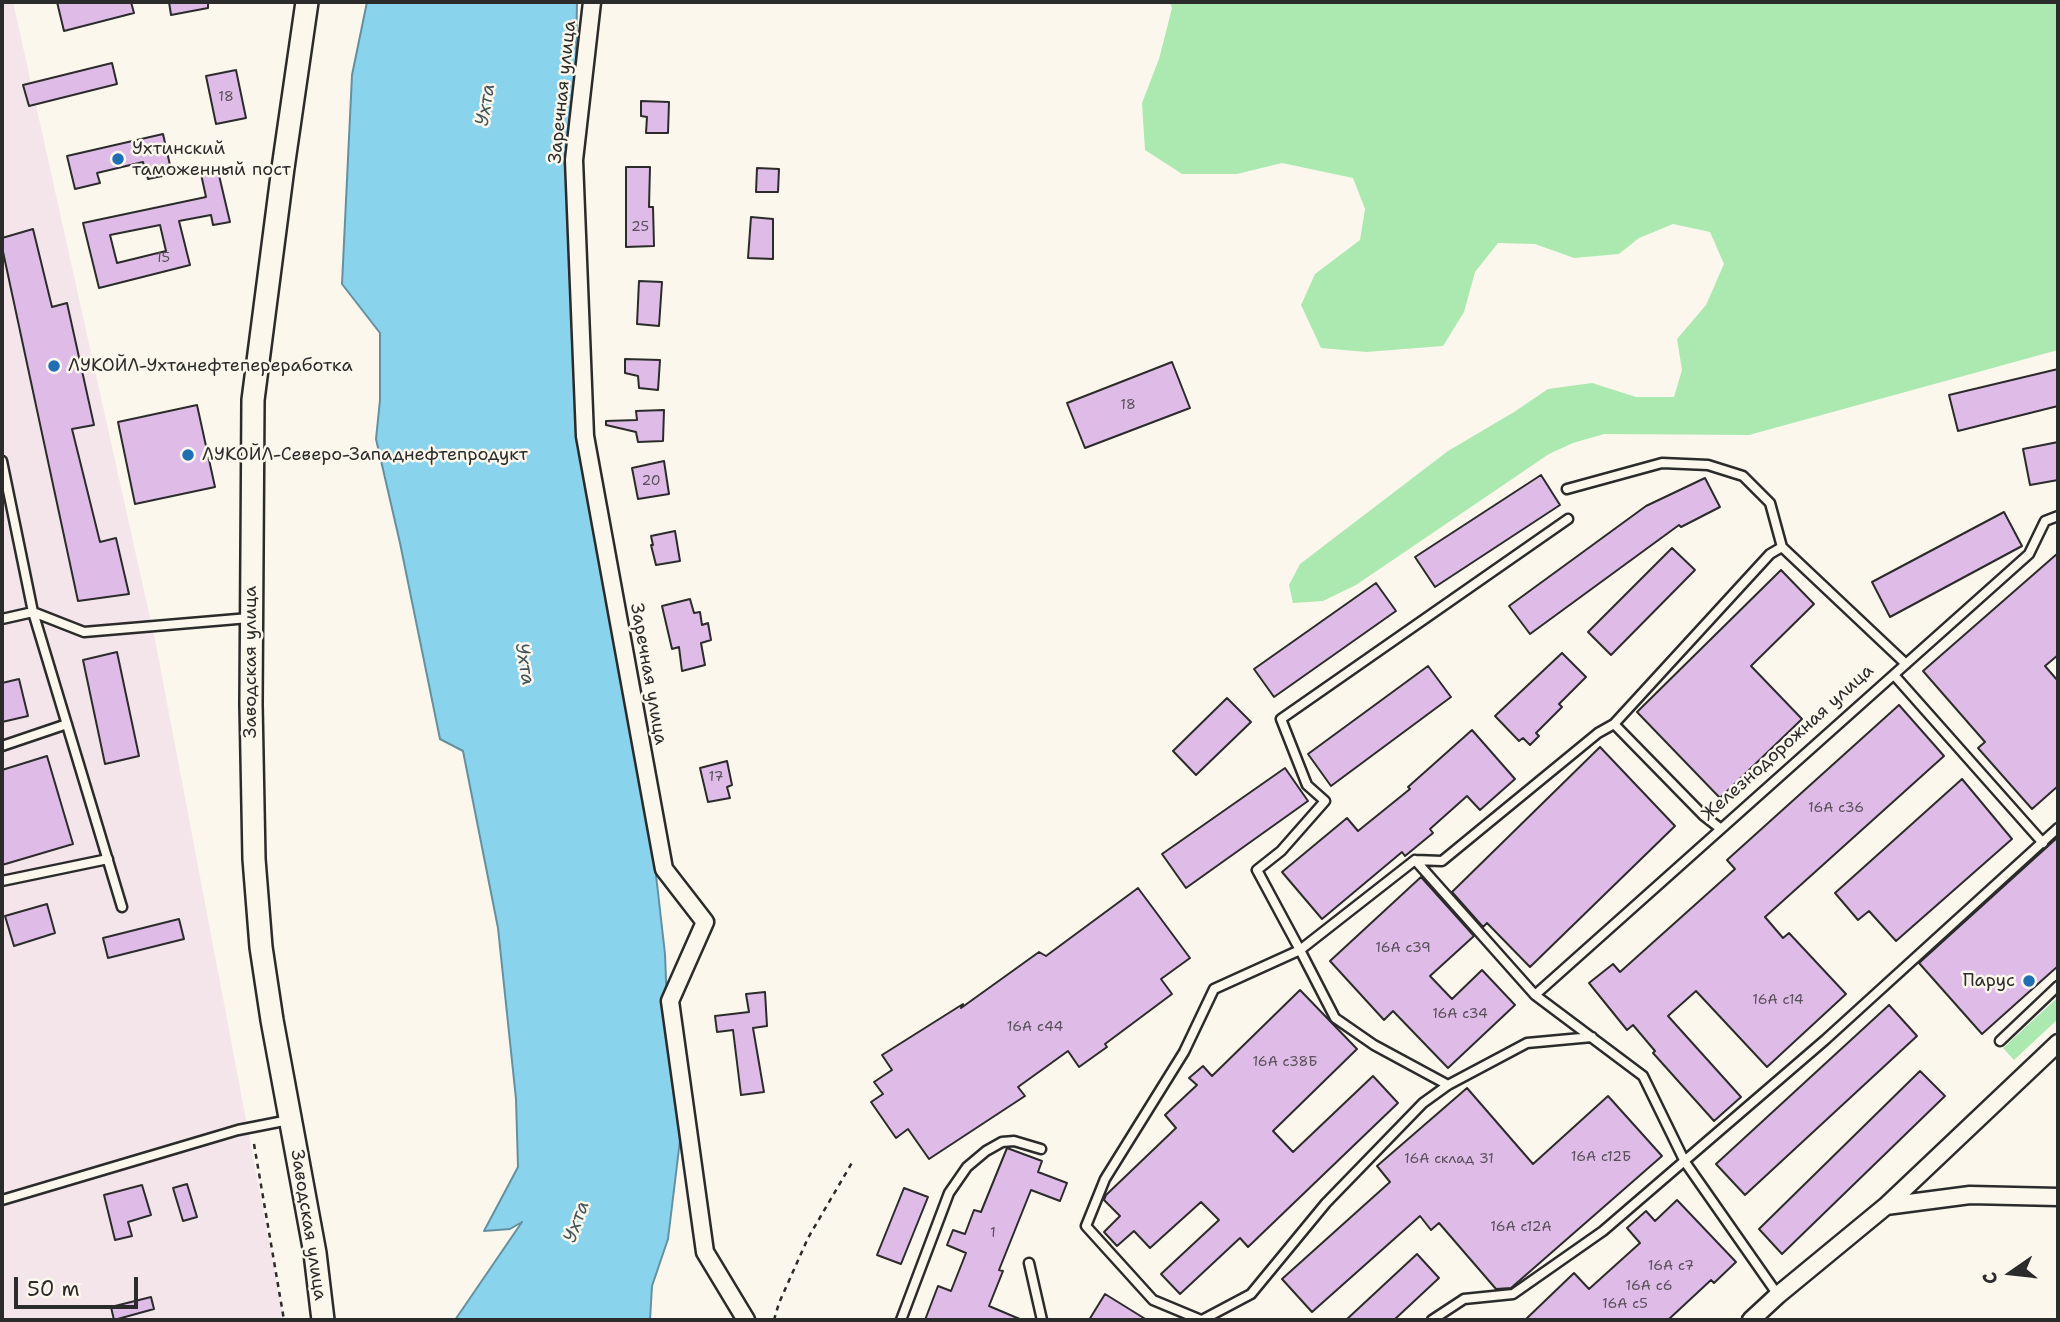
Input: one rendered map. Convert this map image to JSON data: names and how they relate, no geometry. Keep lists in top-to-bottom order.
{
  "streets": {
    "street": ["Заречная улица", "Заводская улица"],
    "lane": ["Железнодорожная улица"]
  },
  "water": ["Ухта"],
  "places": [
    "Ухтинский таможенный пост",
    "ЛУКОЙЛ-Ухтанефтепереработка",
    "ЛУКОЙЛ-Северо-Западнефтепродукт",
    "Парус"
  ],
  "house_numbers": [
    "18",
    "25",
    "15",
    "18",
    "20",
    "17",
    "16А с36",
    "16А с39",
    "16А с14",
    "16А с34",
    "16А с44",
    "16А с38Б",
    "16А с12Б",
    "16А склад 31",
    "16А с12А",
    "1",
    "16А с7",
    "16А с6",
    "16А с5"
  ],
  "scale_bar": "50 m",
  "north": "left"
}
